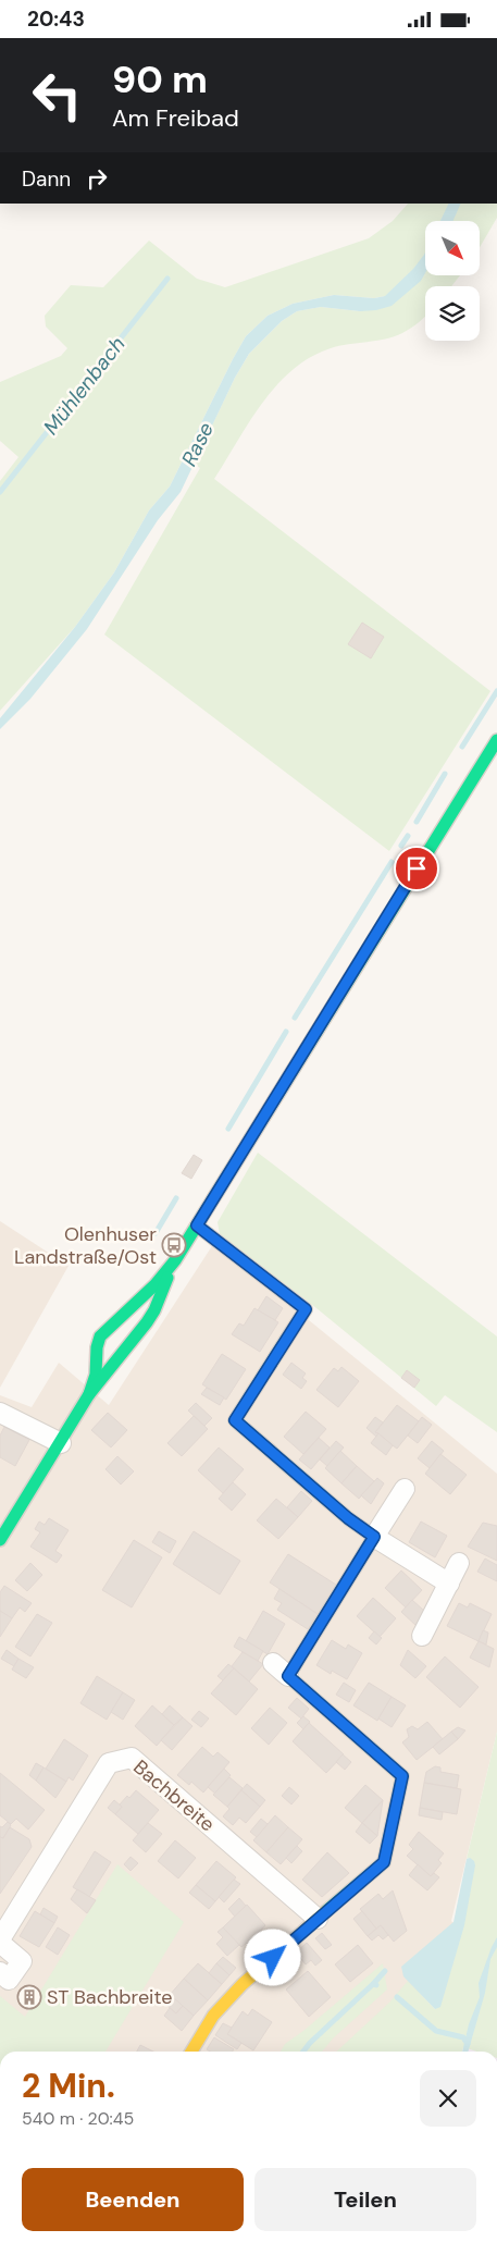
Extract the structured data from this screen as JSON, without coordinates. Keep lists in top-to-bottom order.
{
  "streets": {
    "street": ["Bachbreite"]
  },
  "water": ["Mühlenbach", "Rase"],
  "places": {
    "bus stop": ["Olenhuser Landstraße/Ost"],
    "building": ["ST Bachbreite"]
  },
  "north": "bottom right",
  "page": {
    "status": "20:43",
    "turn": ["90 m", "Am Freibad"],
    "then": "Dann",
    "heading": ["2 Min.", "540 m · 20:45"],
    "buttons": ["Beenden", "Teilen"]
  }
}
